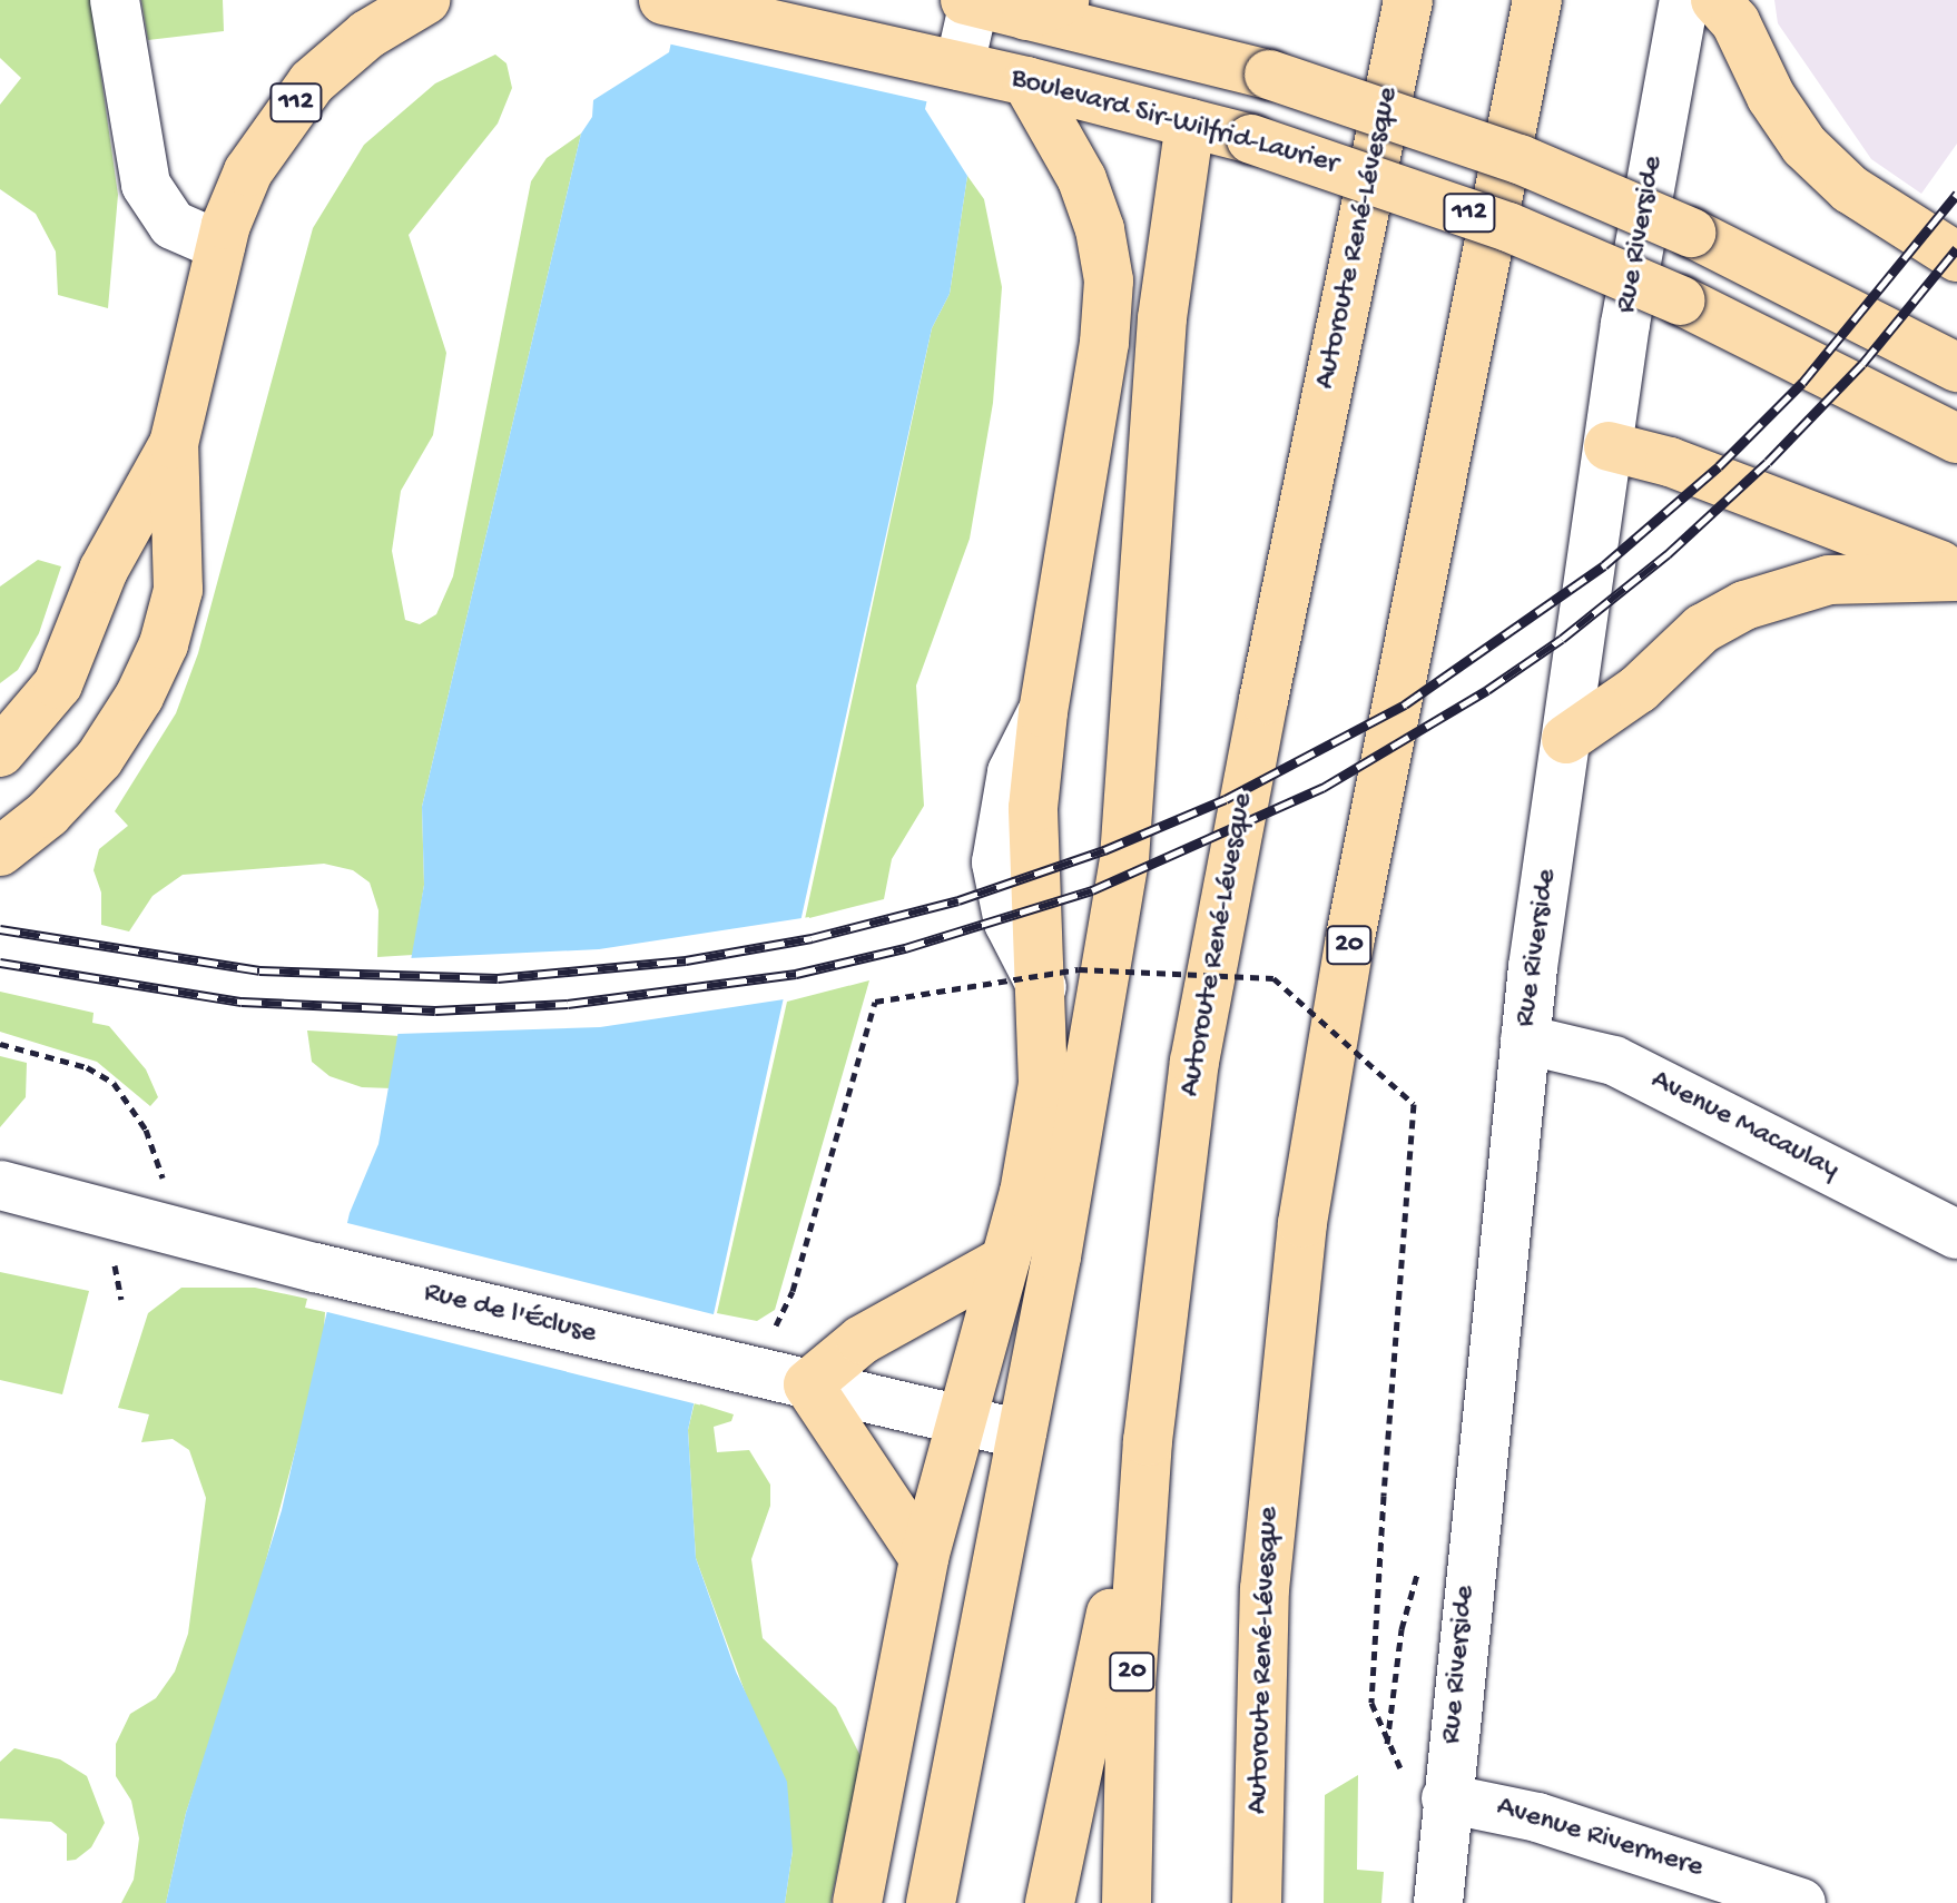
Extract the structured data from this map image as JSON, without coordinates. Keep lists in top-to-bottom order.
{
  "streets": {
    "main road": [
      "112",
      "Boulevard Sir-Wilfrid-Laurier",
      "Autoroute René-Lévesque",
      "20"
    ],
    "street": [
      "Rue Riverside",
      "Avenue Macaulay",
      "Rue de l'Écluse",
      "Avenue Rivermere"
    ]
  },
  "crossings": [
    ["Rue Riverside", "Avenue Macaulay"],
    ["Rue Riverside", "Avenue Rivermere"]
  ]
}
